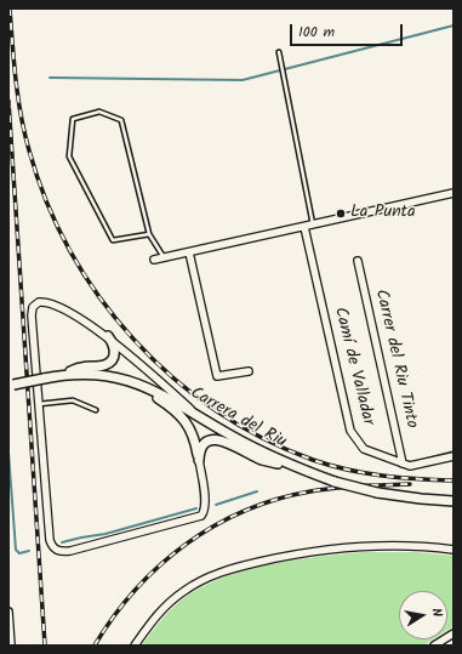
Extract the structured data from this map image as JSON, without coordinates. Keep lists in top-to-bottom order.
{
  "streets": {
    "street": ["Carrer del Riu Tinto", "Camí de Valladar", "Carrera del Riu"]
  },
  "crossings": [
    ["Carrer del Riu Tinto", "Camí de Valladar"]
  ],
  "places": ["La Punta"],
  "scale_bar": "100 m",
  "north": "right"
}
